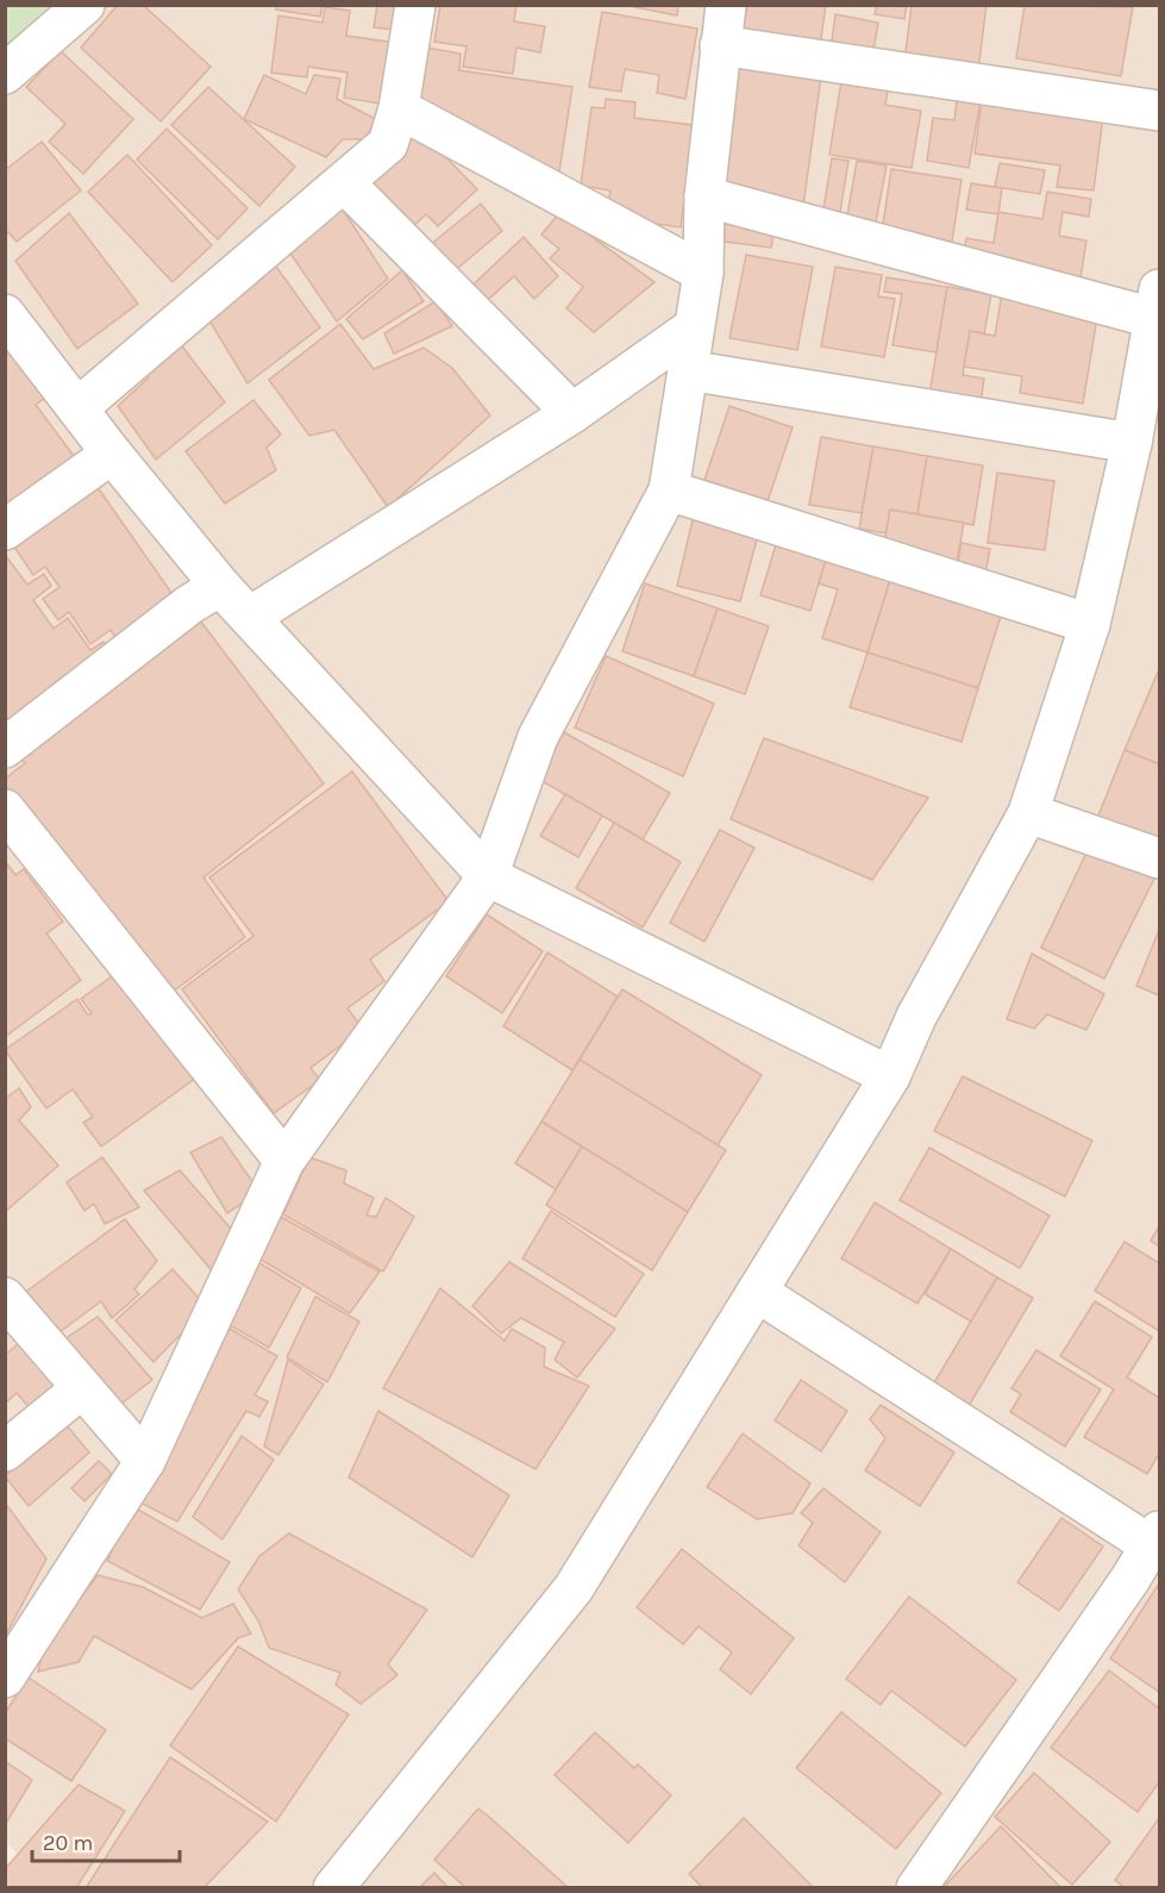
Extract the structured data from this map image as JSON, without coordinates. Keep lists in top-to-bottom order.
{
  "scale_bar": "20 m"
}
